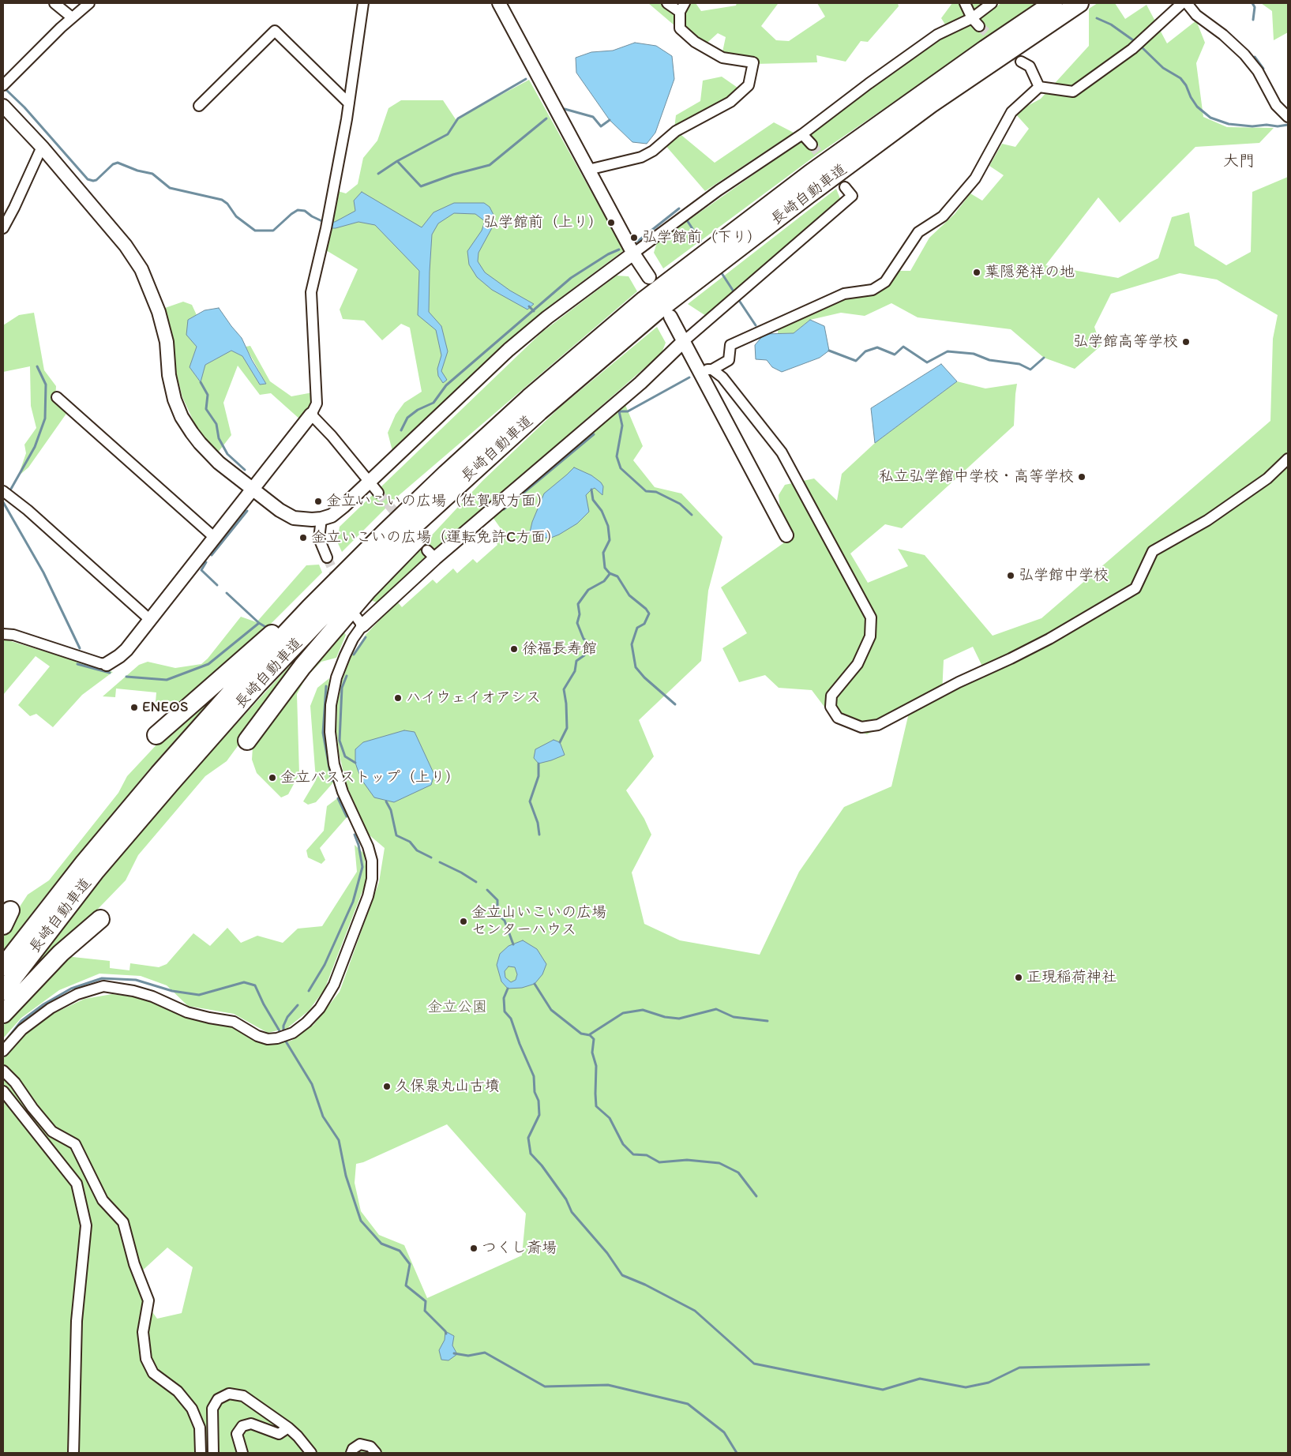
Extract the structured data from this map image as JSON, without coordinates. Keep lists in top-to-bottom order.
{
  "streets": {
    "highway": ["長崎自動車道"]
  },
  "districts": ["大門"],
  "parks": ["金立公園"],
  "places": [
    "弘学館前（上り）",
    "弘学館前（下り）",
    "葉隠発祥の地",
    "弘学館高等学校",
    "私立弘学館中学校・高等学校",
    "金立いこいの広場（佐賀駅方面）",
    "金立いこいの広場（運転免許C方面）",
    "弘学館中学校",
    "徐福長寿館",
    "ハイウェイオアシス",
    "ENEOS",
    "金立バスストップ（上り）",
    "金立山いこいの広場 センターハウス",
    "正現稲荷神社",
    "久保泉丸山古墳",
    "つくし斎場"
  ]
}
